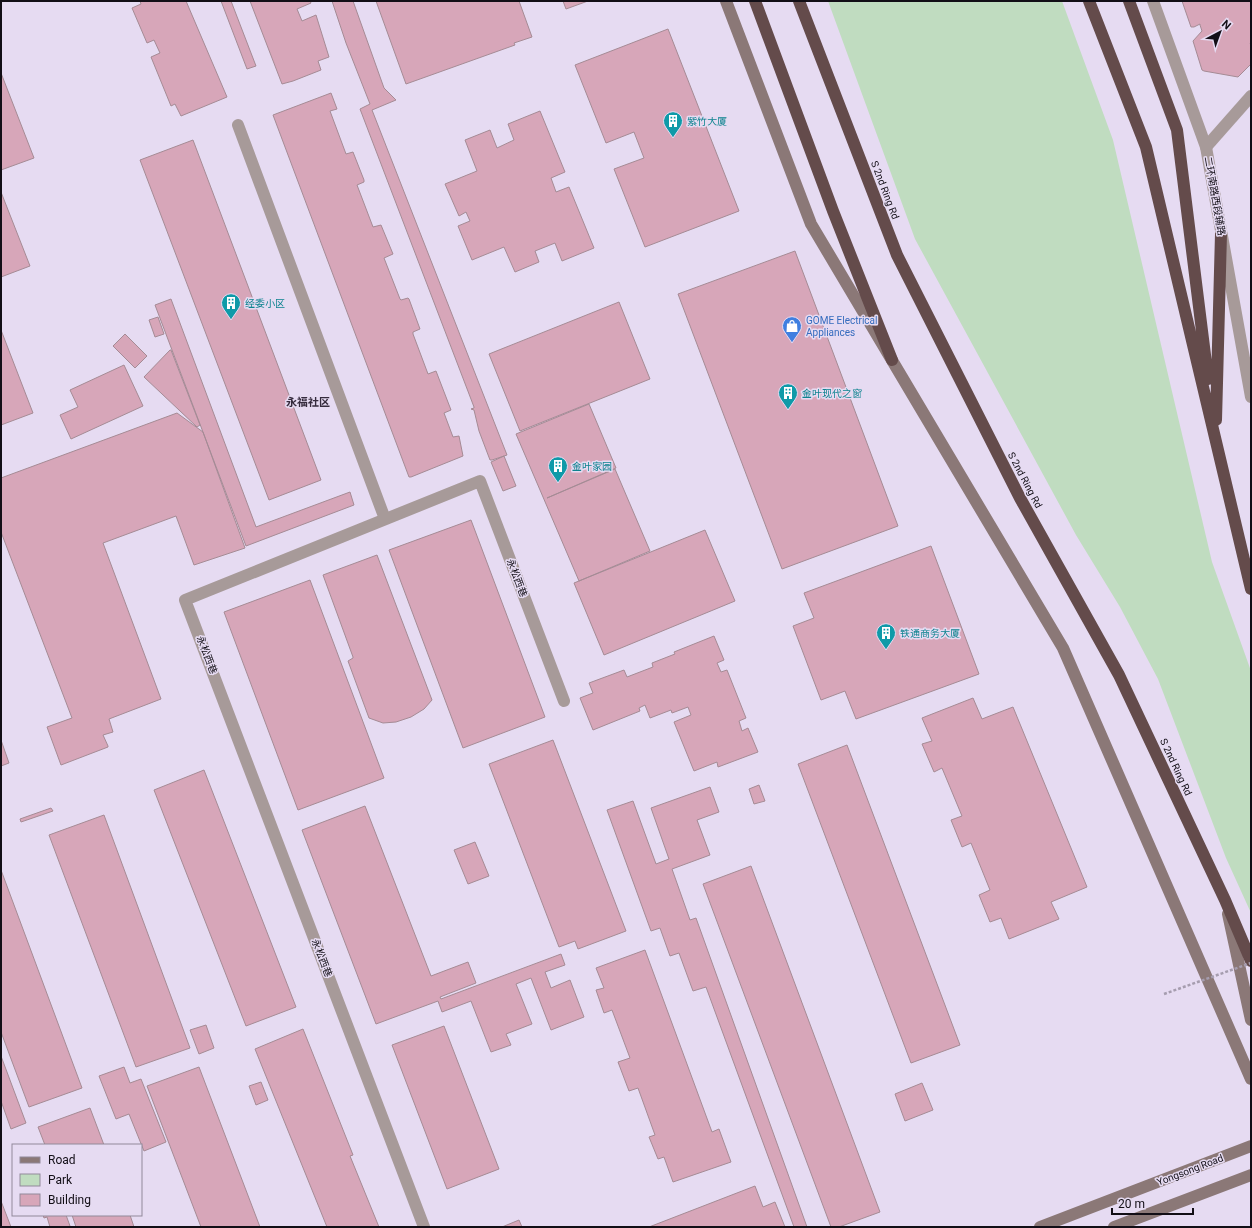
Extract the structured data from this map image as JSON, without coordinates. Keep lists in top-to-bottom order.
{
  "streets": {
    "highway": ["S 2nd Ring Rd"],
    "street": ["二环南路西段辅路", "永松西巷", "Yongsong Road"]
  },
  "districts": ["永福社区"],
  "places": {
    "building": [
      "紫竹大厦",
      "经委小区",
      "金叶现代之窗",
      "金叶家园",
      "铁通商务大厦"
    ],
    "shop": ["GOME Electrical Appliances"]
  },
  "legend": ["Road", "Park", "Building"],
  "scale_bar": "20 m",
  "north": "top right"
}
